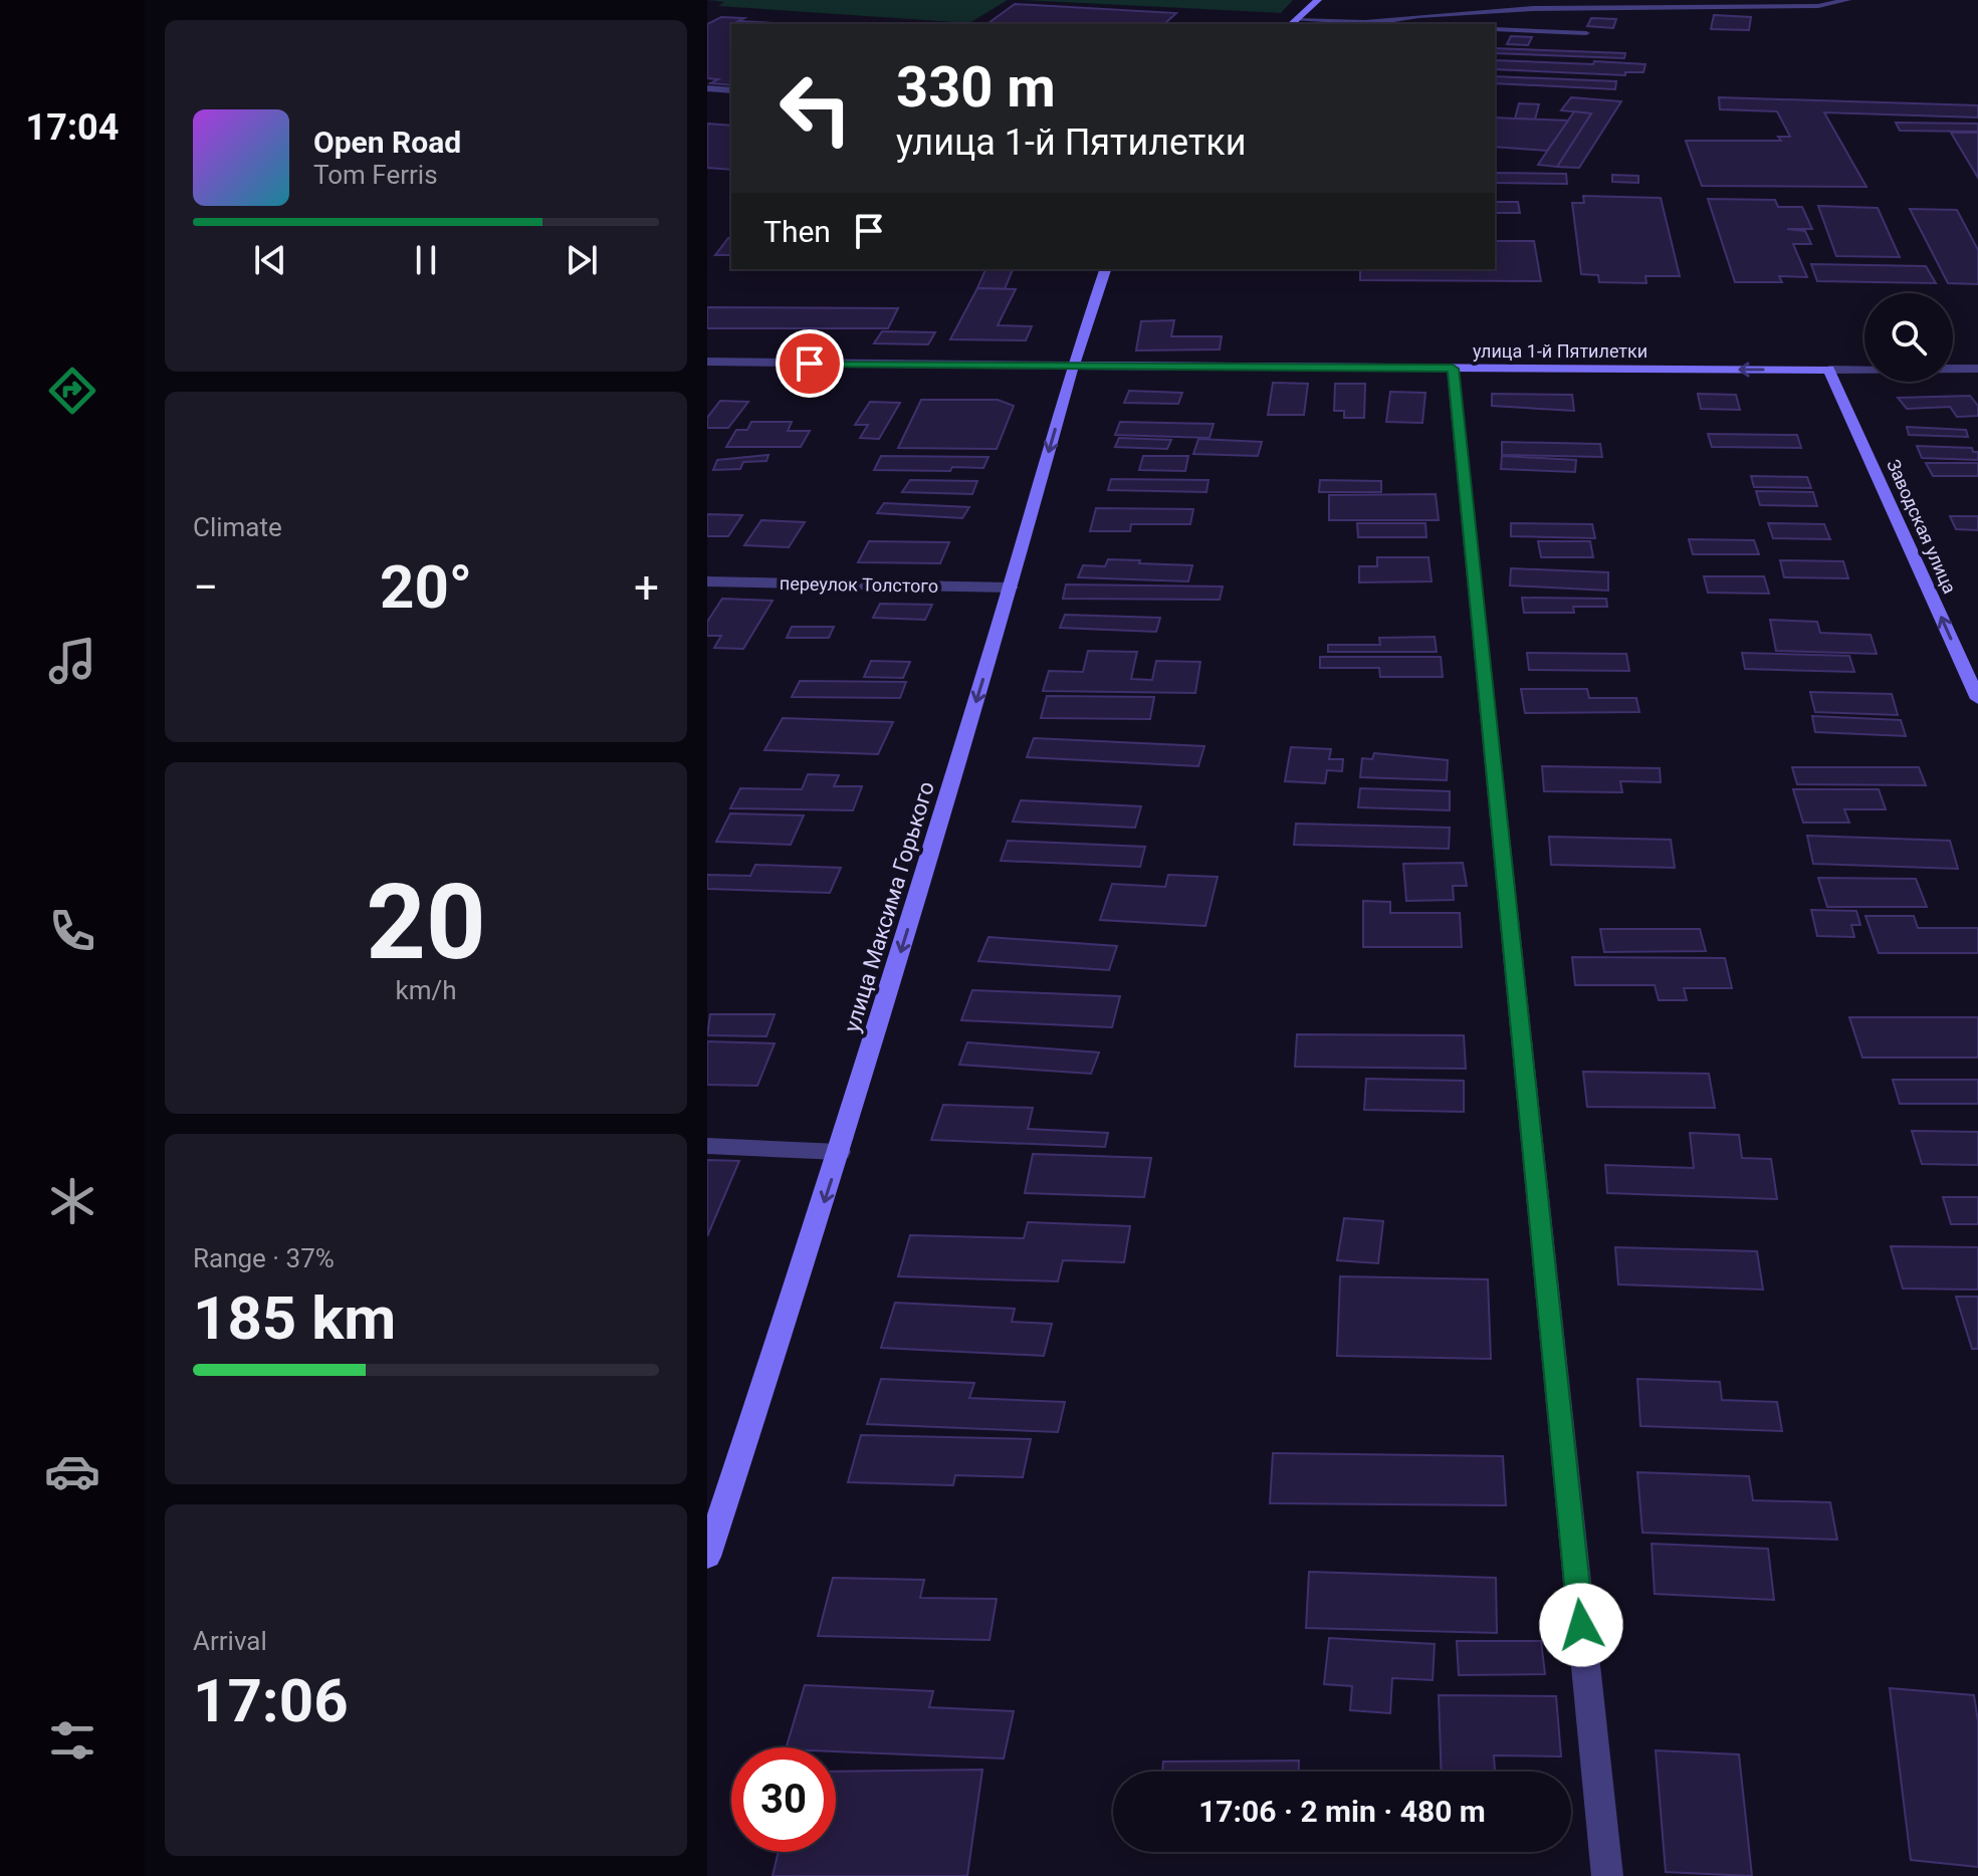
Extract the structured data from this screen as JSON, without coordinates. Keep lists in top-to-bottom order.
{
  "streets": {
    "main road": ["улица 1-й Пятилетки", "Заводская улица", "улица Максима Горького"],
    "street": ["переулок Толстого"]
  },
  "crossings": [
    ["улица 1-й Пятилетки", "Заводская улица"],
    ["улица 1-й Пятилетки", "улица Максима Горького"],
    ["переулок Толстого", "улица Максима Горького"]
  ],
  "one_way": ["Заводская улица", "улица Максима Горького"],
  "page": {
    "tabs": "17:04",
    "turn": ["330 m", "улица 1-й Пятилетки"],
    "song": ["Open Road", "Tom Ferris"],
    "then": "Then",
    "tile": [
      "Climate",
      ["20", "km/h"],
      ["Range · 37%", "185 km"],
      ["Arrival", "17:06"]
    ],
    "heat": ["−", "20°", "+"],
    "limit": "30",
    "trip": "17:06 · 2 min · 480 m"
  }
}
